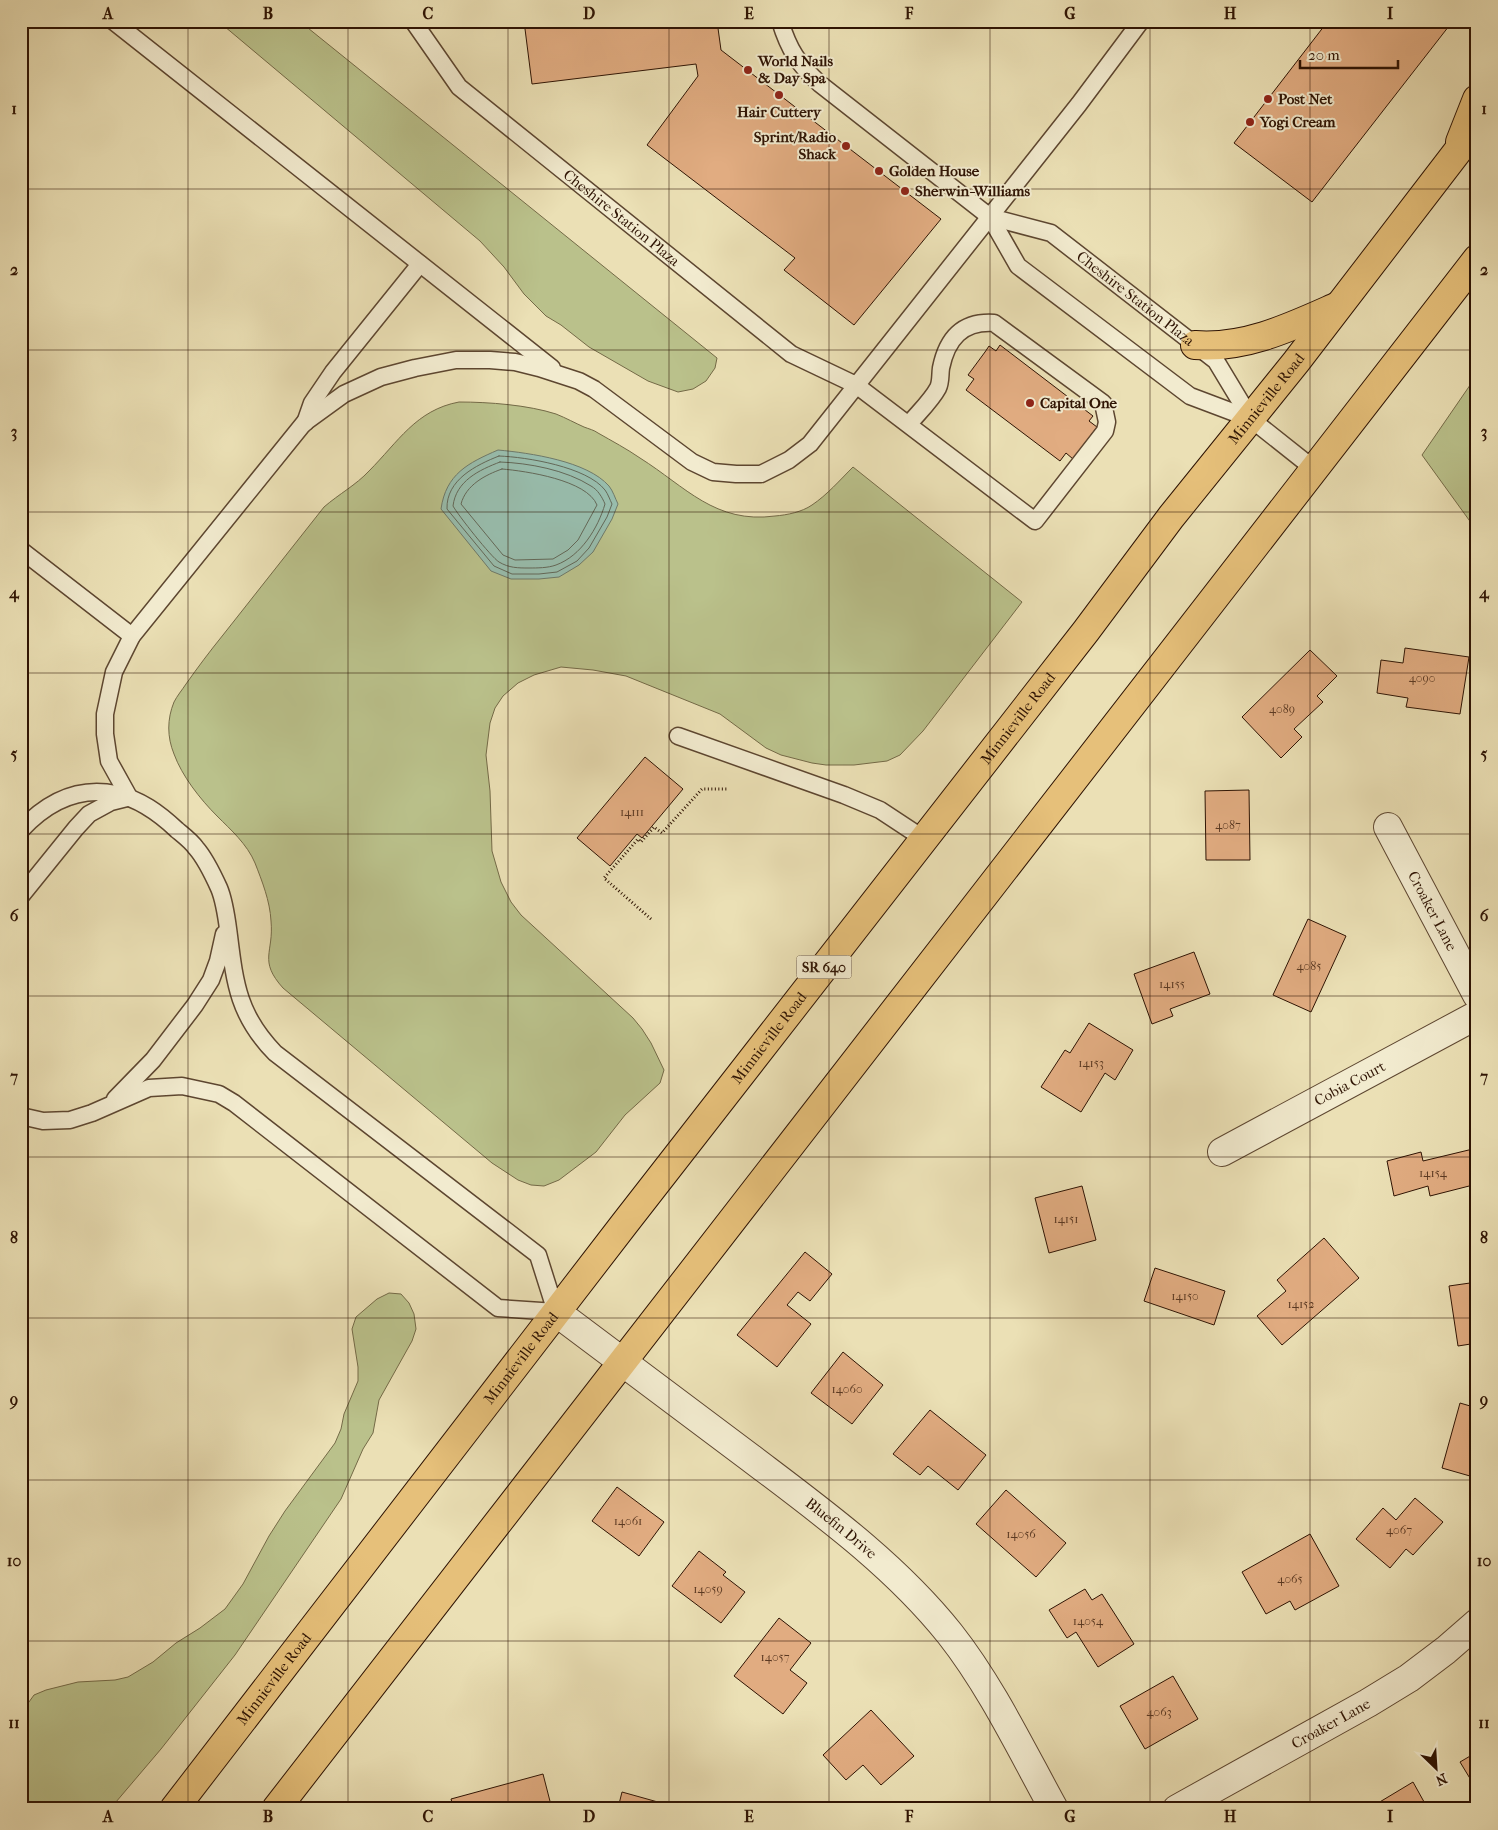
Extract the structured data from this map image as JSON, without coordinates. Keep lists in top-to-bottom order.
{
  "streets": {
    "main road": ["Minnieville Road", "SR 640"],
    "street": ["Croaker Lane", "Cobia Court", "Bluefin Drive"],
    "lane": ["Cheshire Station Plaza"]
  },
  "crossings": [
    ["Cheshire Station Plaza", "Minnieville Road"],
    ["Minnieville Road", "Bluefin Drive"]
  ],
  "places": [
    "World Nails & Day Spa",
    "Hair Cuttery",
    "Post Net",
    "Yogi Cream",
    "Sprint/Radio Shack",
    "Golden House",
    "Sherwin-Williams",
    "Capital One"
  ],
  "house_numbers": [
    "4090",
    "4089",
    "14111",
    "4087",
    "4085",
    "14155",
    "14153",
    "14154",
    "14151",
    "14150",
    "14152",
    "14060",
    "14061",
    "4067",
    "14056",
    "4065",
    "14059",
    "14054",
    "14057",
    "4063"
  ],
  "scale_bar": "20 m",
  "north": "bottom right",
  "grid": {
    "columns": [
      "A",
      "B",
      "C",
      "D",
      "E",
      "F",
      "G",
      "H",
      "I"
    ],
    "rows": [
      "1",
      "2",
      "3",
      "4",
      "5",
      "6",
      "7",
      "8",
      "9",
      "10",
      "11"
    ]
  }
}
